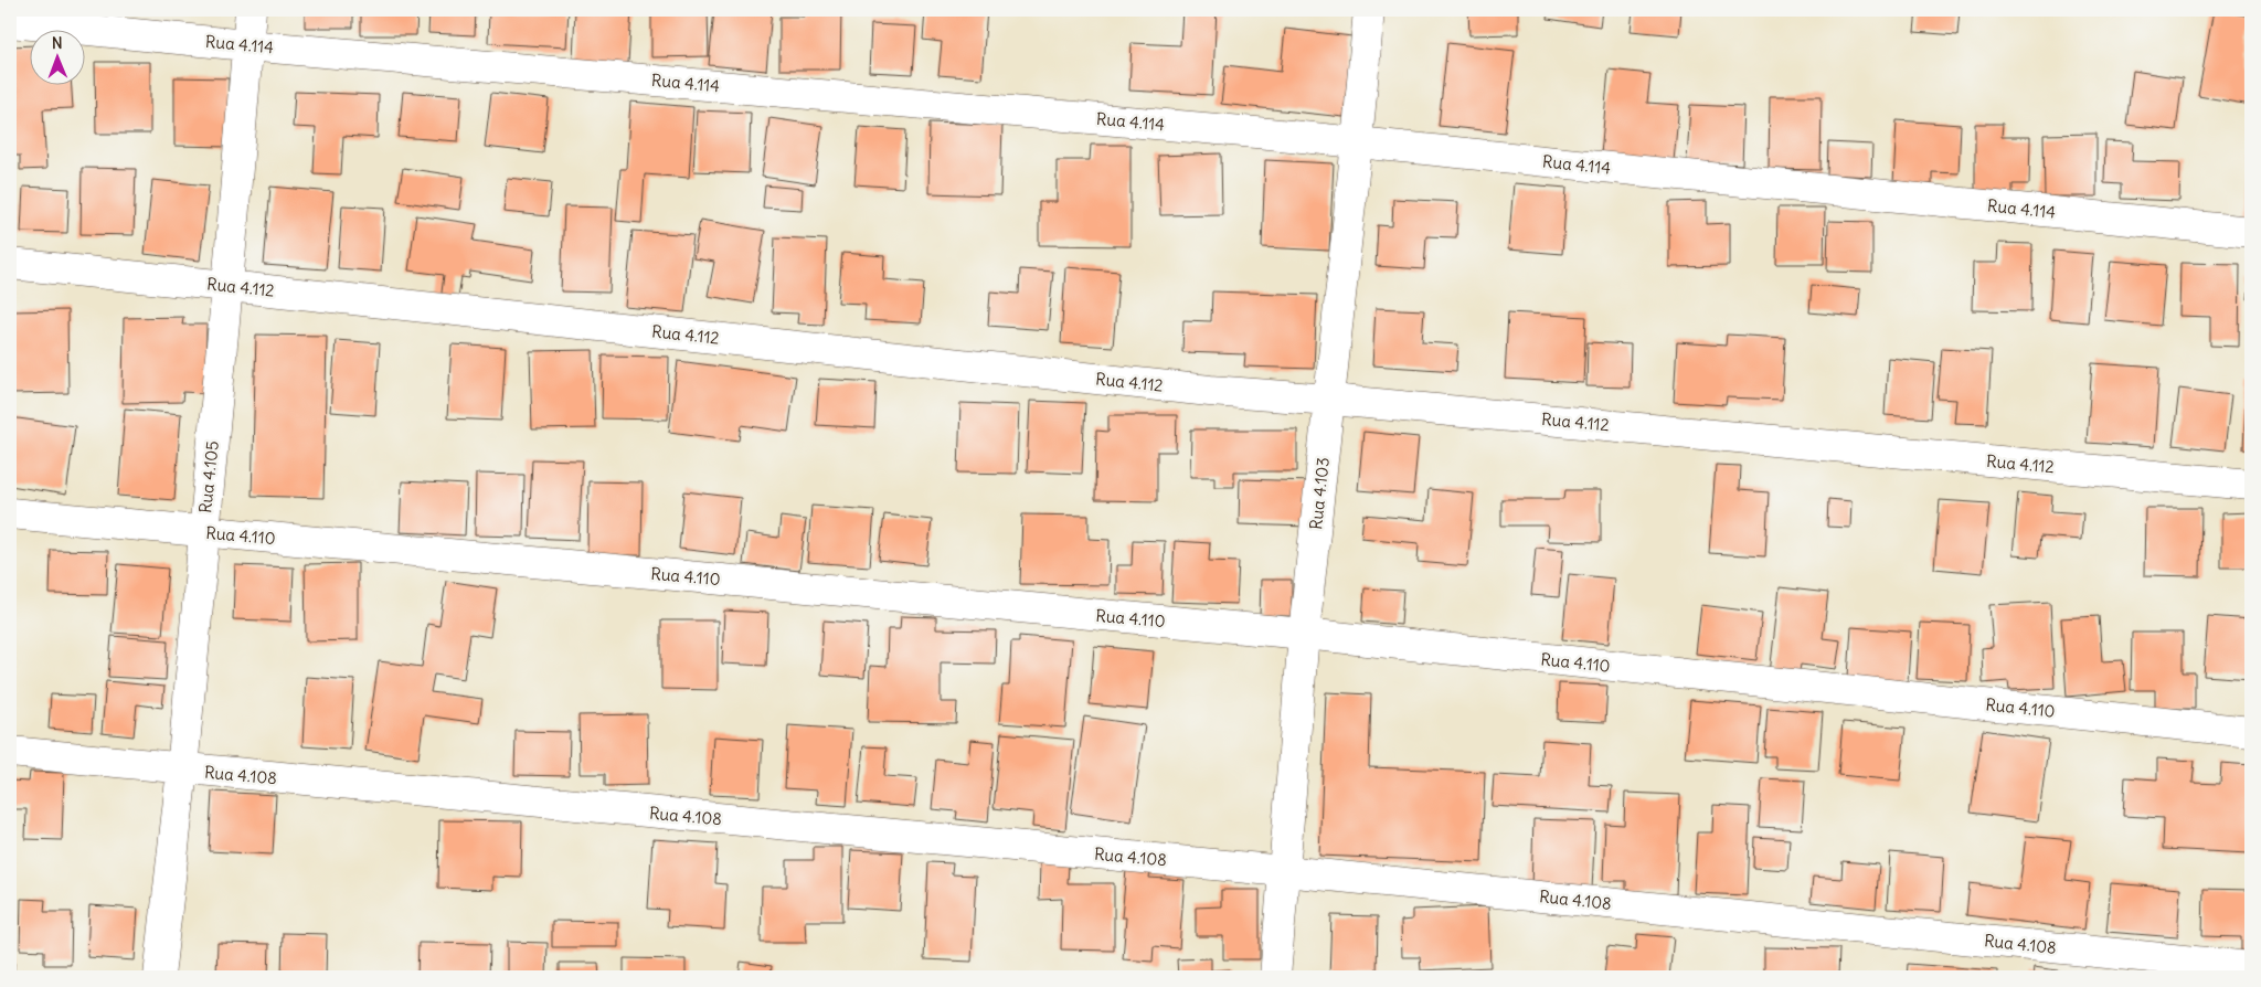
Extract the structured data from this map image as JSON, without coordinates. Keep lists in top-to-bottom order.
{
  "streets": {
    "street": [
      "Rua 4.114",
      "Rua 4.112",
      "Rua 4.105",
      "Rua 4.103",
      "Rua 4.110",
      "Rua 4.108"
    ]
  },
  "crossings": [
    ["Rua 4.114", "Rua 4.105"],
    ["Rua 4.114", "Rua 4.103"],
    ["Rua 4.112", "Rua 4.105"],
    ["Rua 4.112", "Rua 4.103"],
    ["Rua 4.105", "Rua 4.110"],
    ["Rua 4.105", "Rua 4.108"],
    ["Rua 4.103", "Rua 4.110"],
    ["Rua 4.103", "Rua 4.108"]
  ],
  "north": "top"
}
